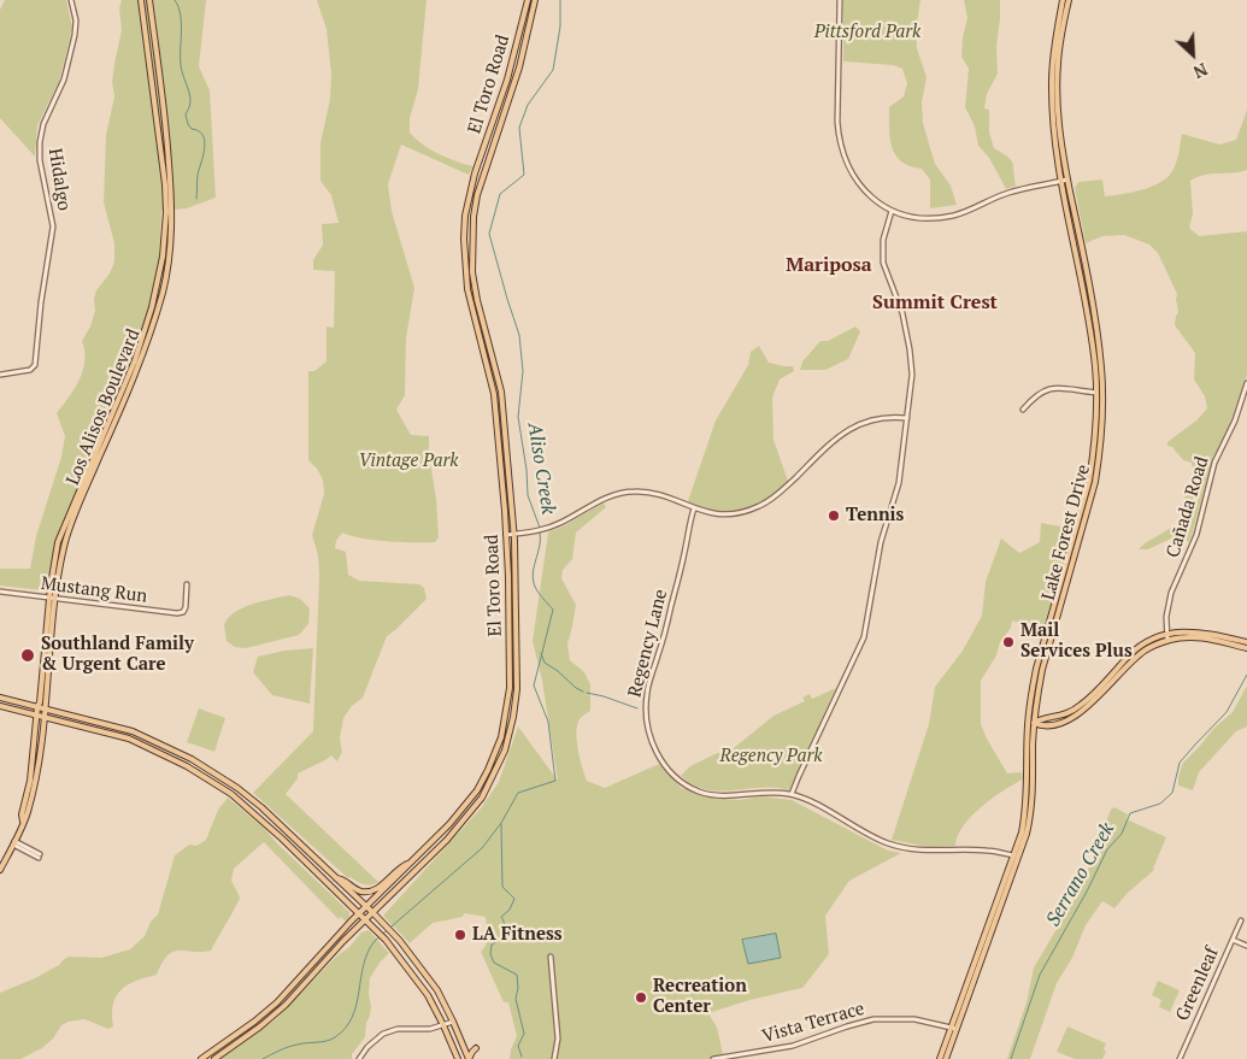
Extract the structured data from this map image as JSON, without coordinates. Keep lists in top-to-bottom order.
{
  "streets": {
    "main road": ["El Toro Road", "Los Alisos Boulevard", "Lake Forest Drive"],
    "street": [
      "Hidalgo",
      "Cañada Road",
      "Mustang Run",
      "Regency Lane",
      "Greenleaf",
      "Vista Terrace"
    ]
  },
  "crossings": [
    ["Los Alisos Boulevard", "Mustang Run"],
    ["Lake Forest Drive", "Regency Lane"],
    ["Lake Forest Drive", "Vista Terrace"]
  ],
  "districts": ["Mariposa", "Summit Crest"],
  "water": ["Aliso Creek", "Serrano Creek"],
  "parks": ["Pittsford Park", "Vintage Park", "Regency Park"],
  "places": [
    "Tennis",
    "Mail Services Plus",
    "Southland Family & Urgent Care",
    "LA Fitness",
    "Recreation Center"
  ],
  "north": "bottom right"
}
